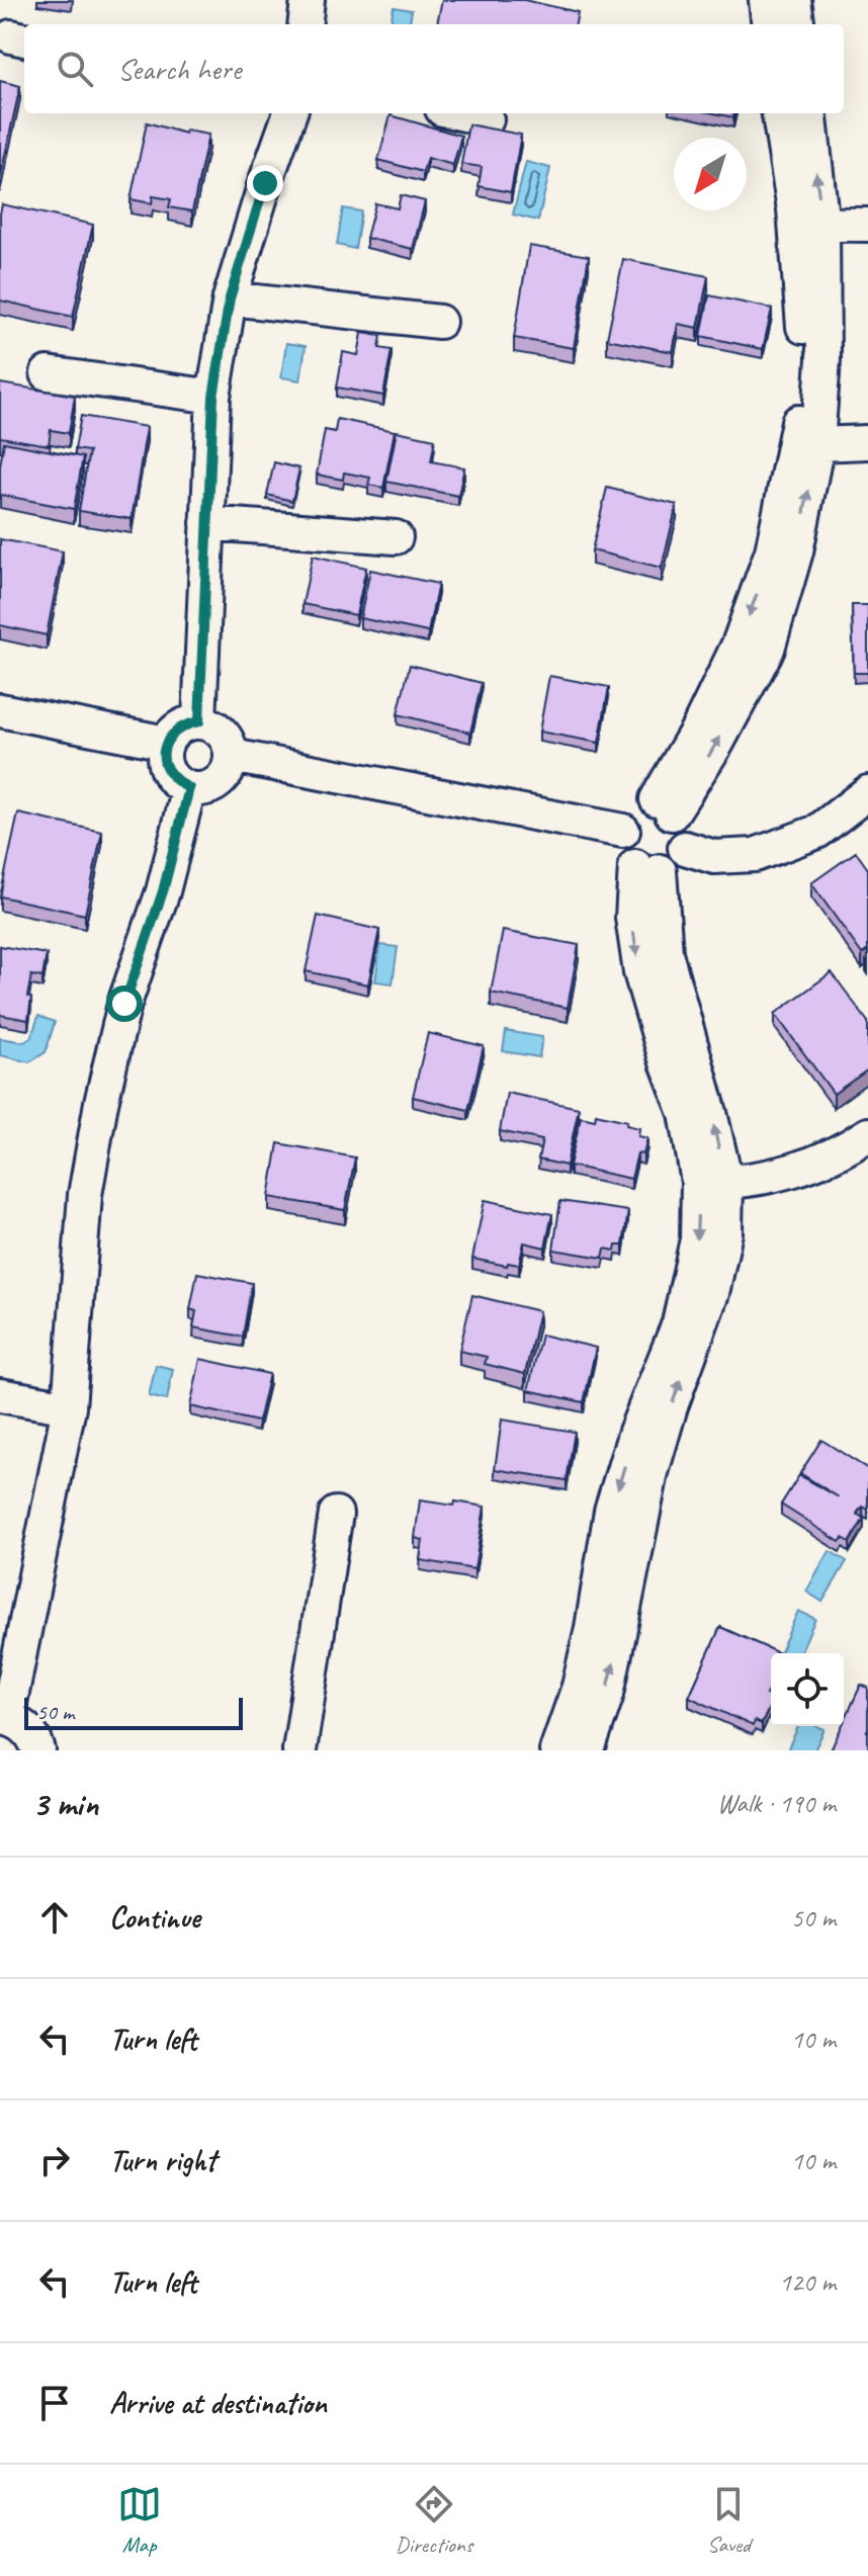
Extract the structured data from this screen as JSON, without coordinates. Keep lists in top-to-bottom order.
{
  "scale_bar": "50 m",
  "north": "bottom left",
  "page": {
    "search": "Search here",
    "scale": "50 m",
    "heading": ["3 min", "Walk · 190 m"],
    "list": [
      ["Continue", "50 m"],
      ["Turn left", "10 m"],
      ["Turn right", "10 m"],
      ["Turn left", "120 m"],
      "Arrive at destination"
    ],
    "nav": ["Map", "Directions", "Saved"]
  }
}
